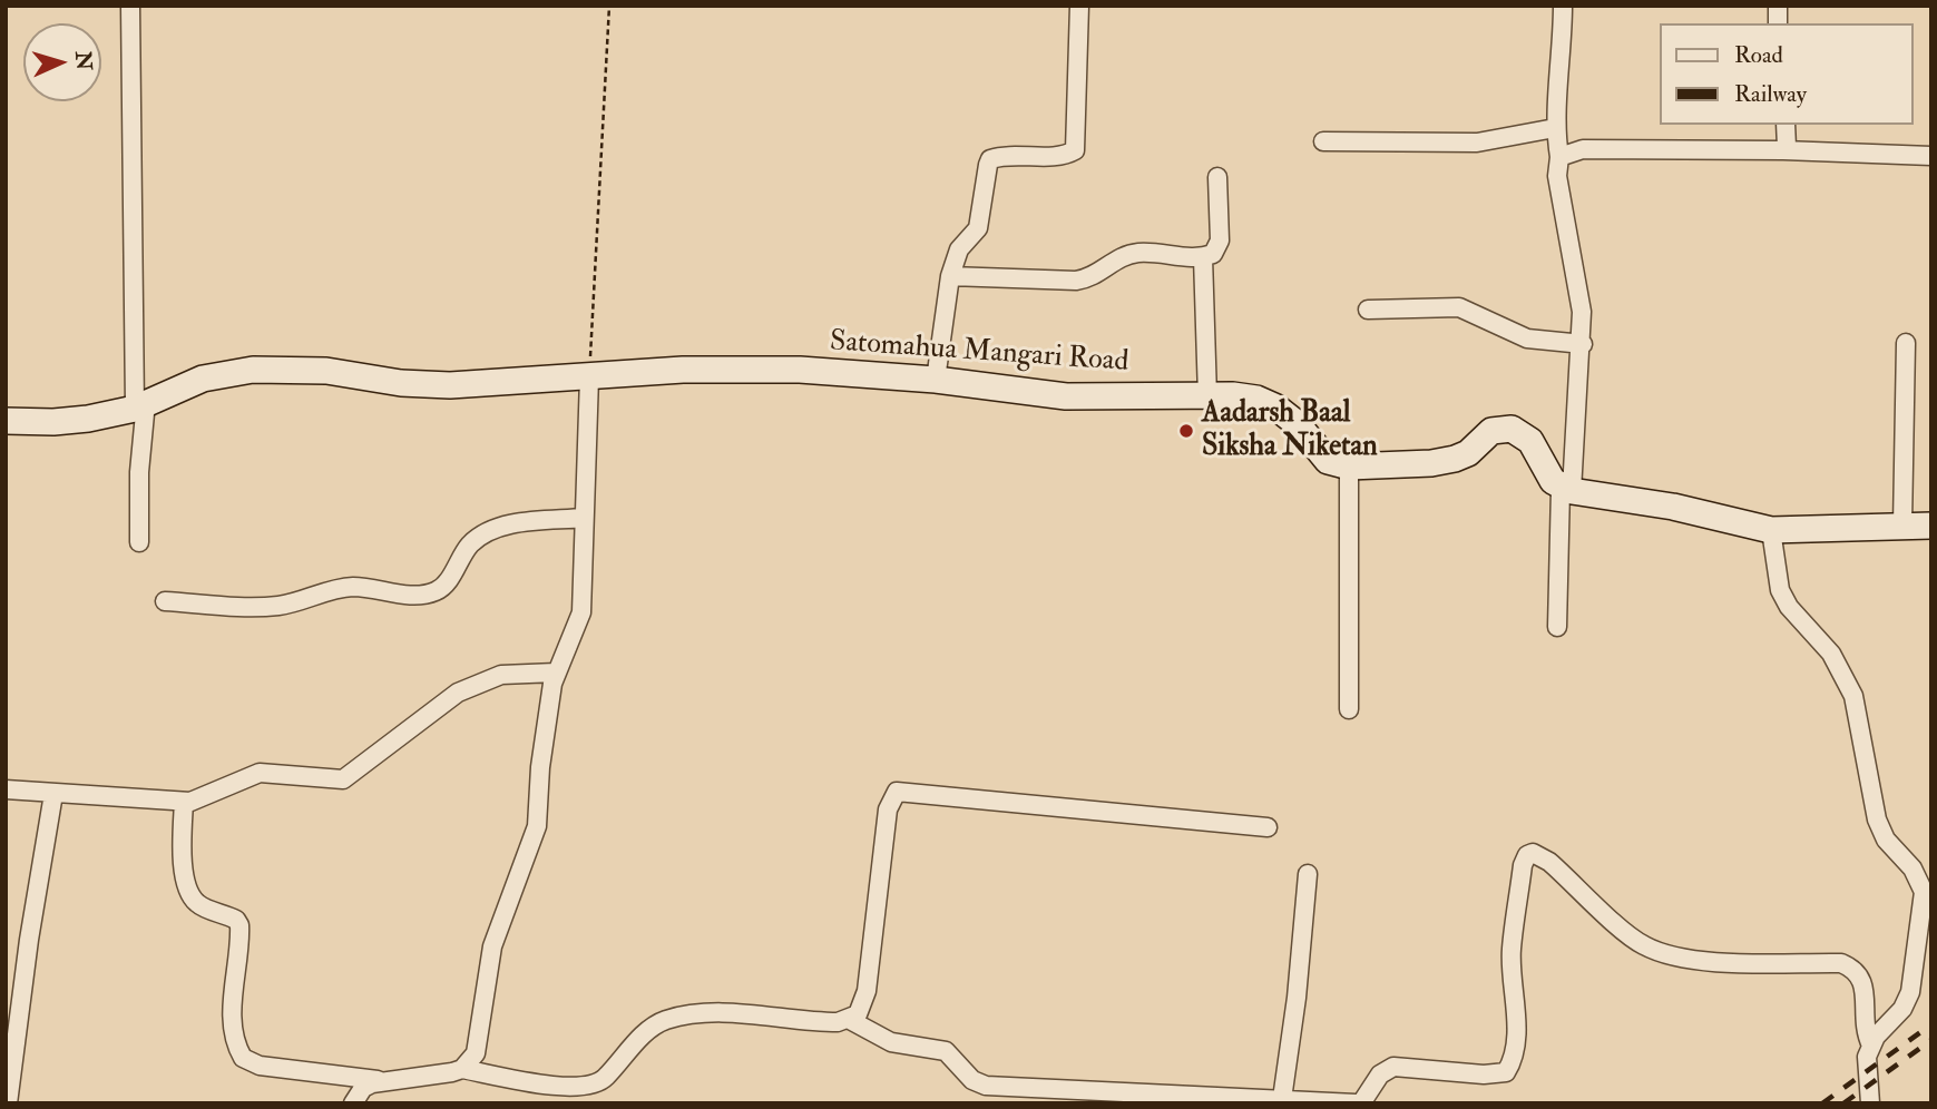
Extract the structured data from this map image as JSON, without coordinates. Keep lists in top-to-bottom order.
{
  "streets": {
    "street": ["Satomahua Mangari Road"]
  },
  "places": ["Aadarsh Baal Siksha Niketan"],
  "legend": ["Road", "Railway"],
  "north": "right"
}
